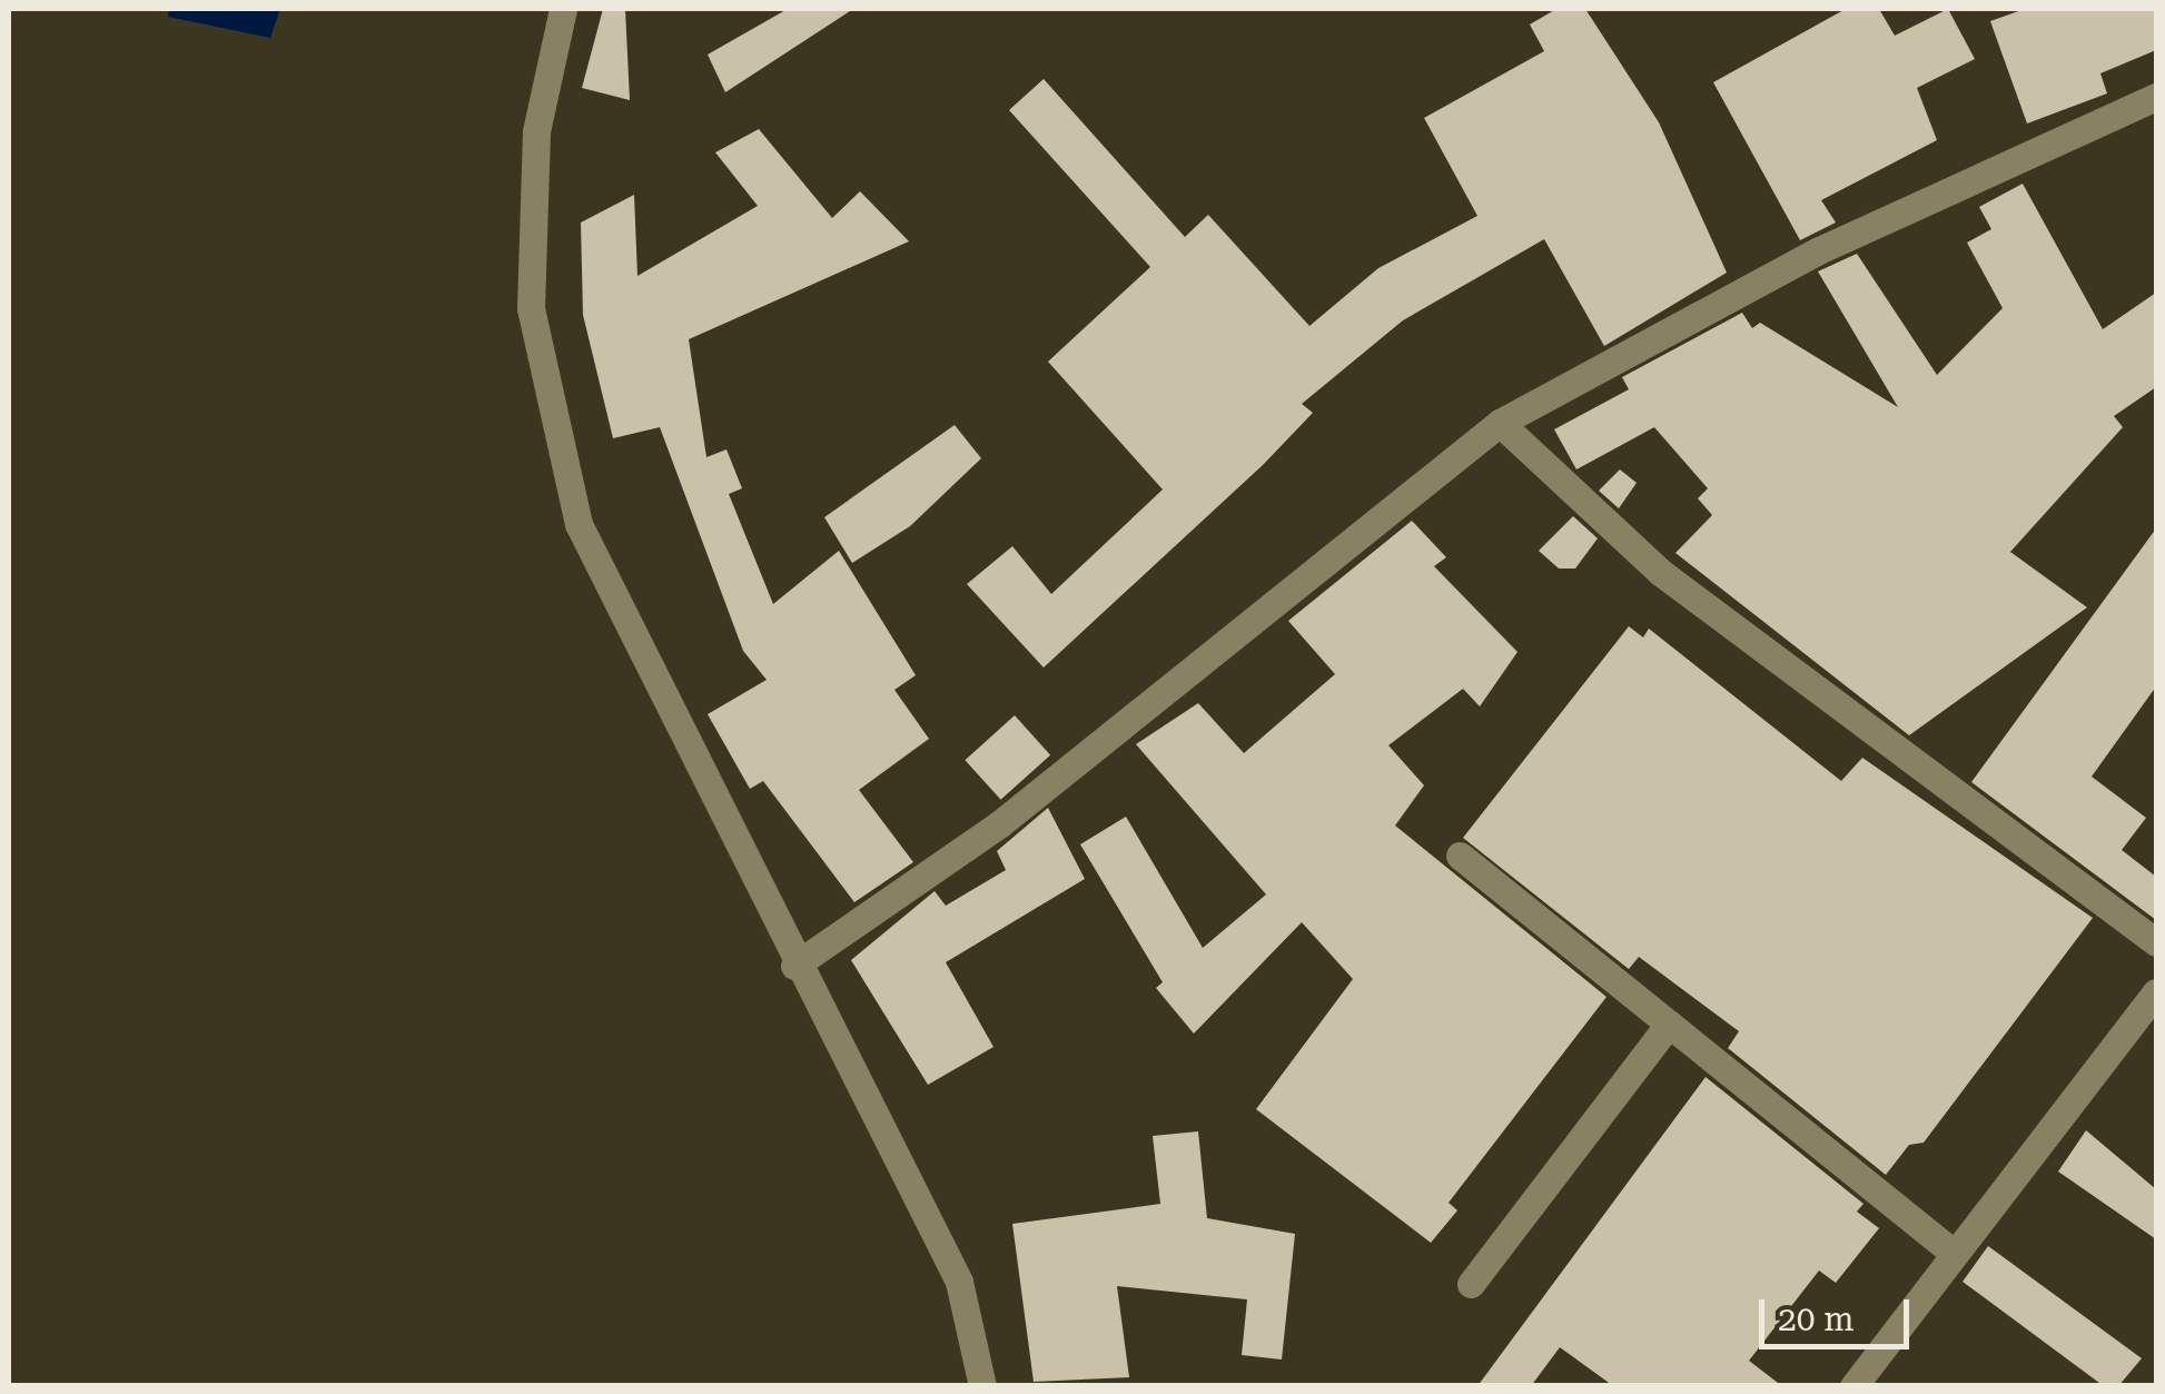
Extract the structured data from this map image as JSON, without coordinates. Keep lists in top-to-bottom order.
{
  "scale_bar": "20 m"
}
